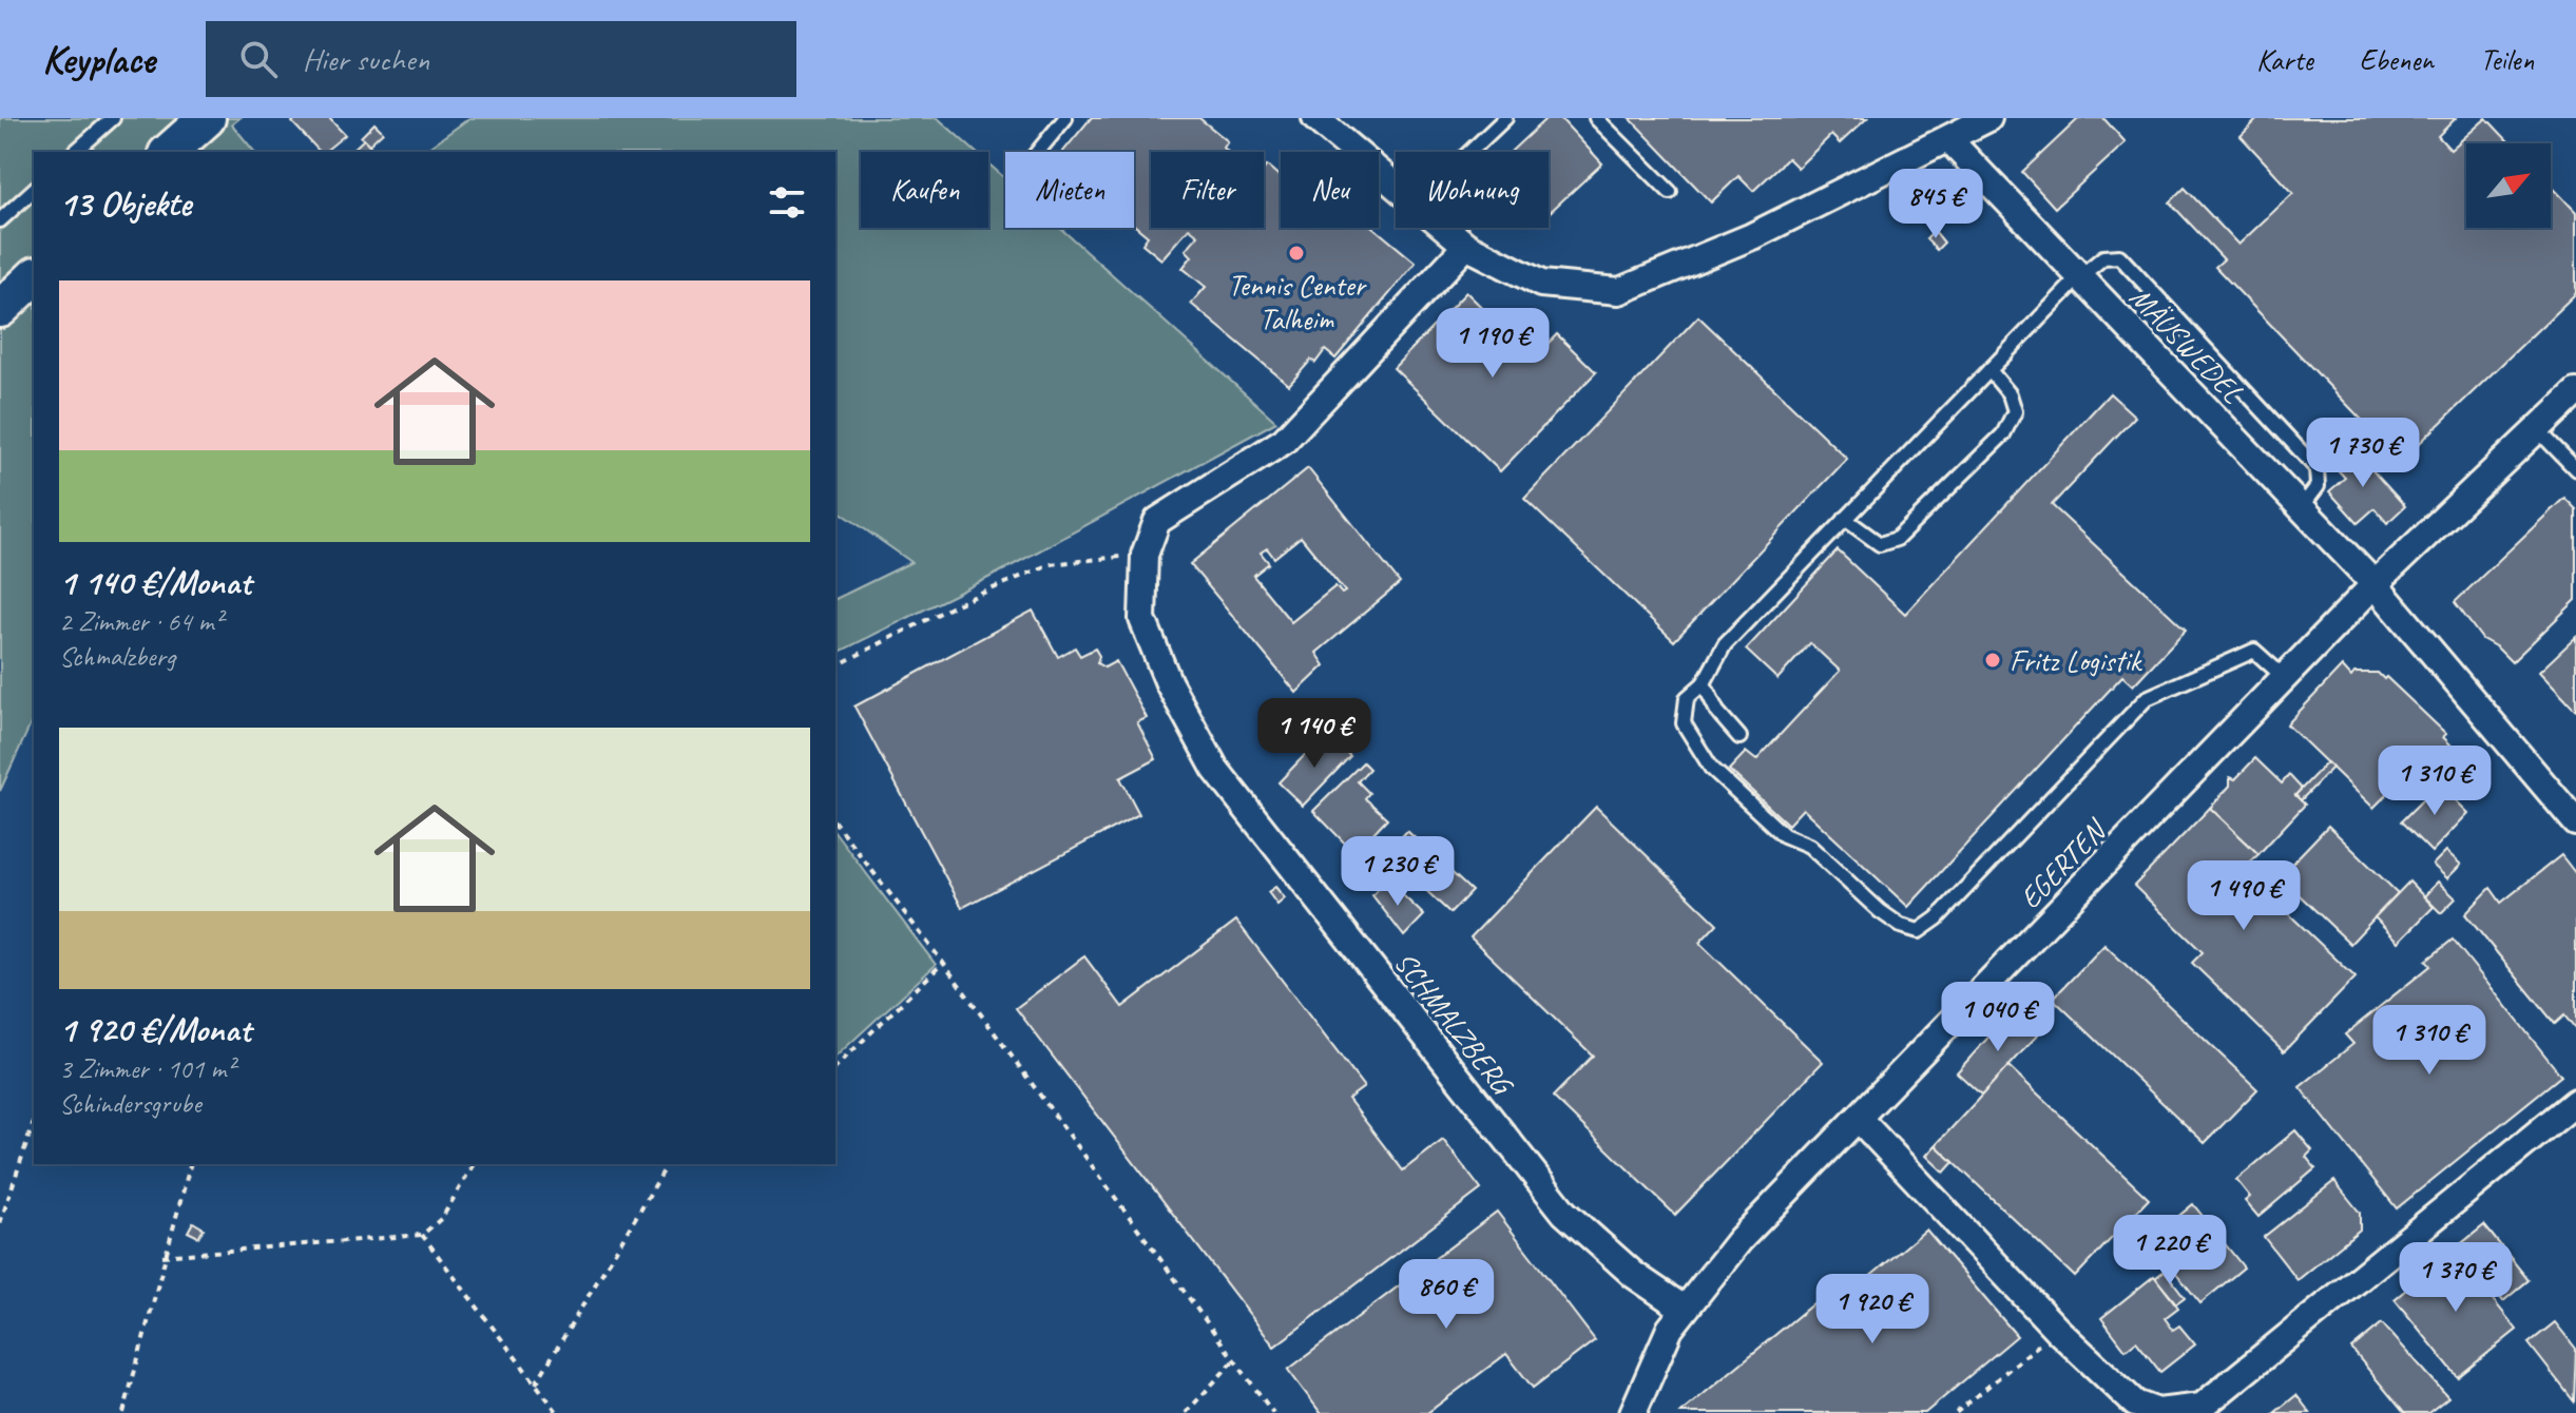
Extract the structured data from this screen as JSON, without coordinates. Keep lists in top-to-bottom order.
{
  "streets": {
    "street": ["MÄUSWEDEL", "EGERTEN", "SCHMALZBERG"]
  },
  "crossings": [
    ["MÄUSWEDEL", "EGERTEN"],
    ["EGERTEN", "SCHMALZBERG"]
  ],
  "places": ["Tennis Center Talheim", "Fritz Logistik"],
  "north": "top right",
  "page": {
    "header": "Keyplace",
    "search": "Hier suchen",
    "nav": ["Karte", "Ebenen", "Teilen"],
    "chip": [
      "Kaufen",
      "Mieten",
      "Filter",
      "Neu",
      "Wohnung"
    ],
    "heading": "13 Objekte",
    "price": [
      "845 €",
      "1 190 €",
      "1 730 €",
      "1 140 €",
      "1 310 €",
      "1 230 €",
      "1 490 €",
      "1 040 €",
      "1 310 €",
      "1 220 €",
      "1 370 €",
      "860 €",
      "1 920 €"
    ],
    "list": [
      {
        "name": "1 140 €/Monat",
        "note": "2 Zimmer · 64 m² · Schmalzberg"
      },
      {
        "name": "1 920 €/Monat",
        "note": "3 Zimmer · 101 m² · Schindersgrube"
      }
    ]
  }
}
